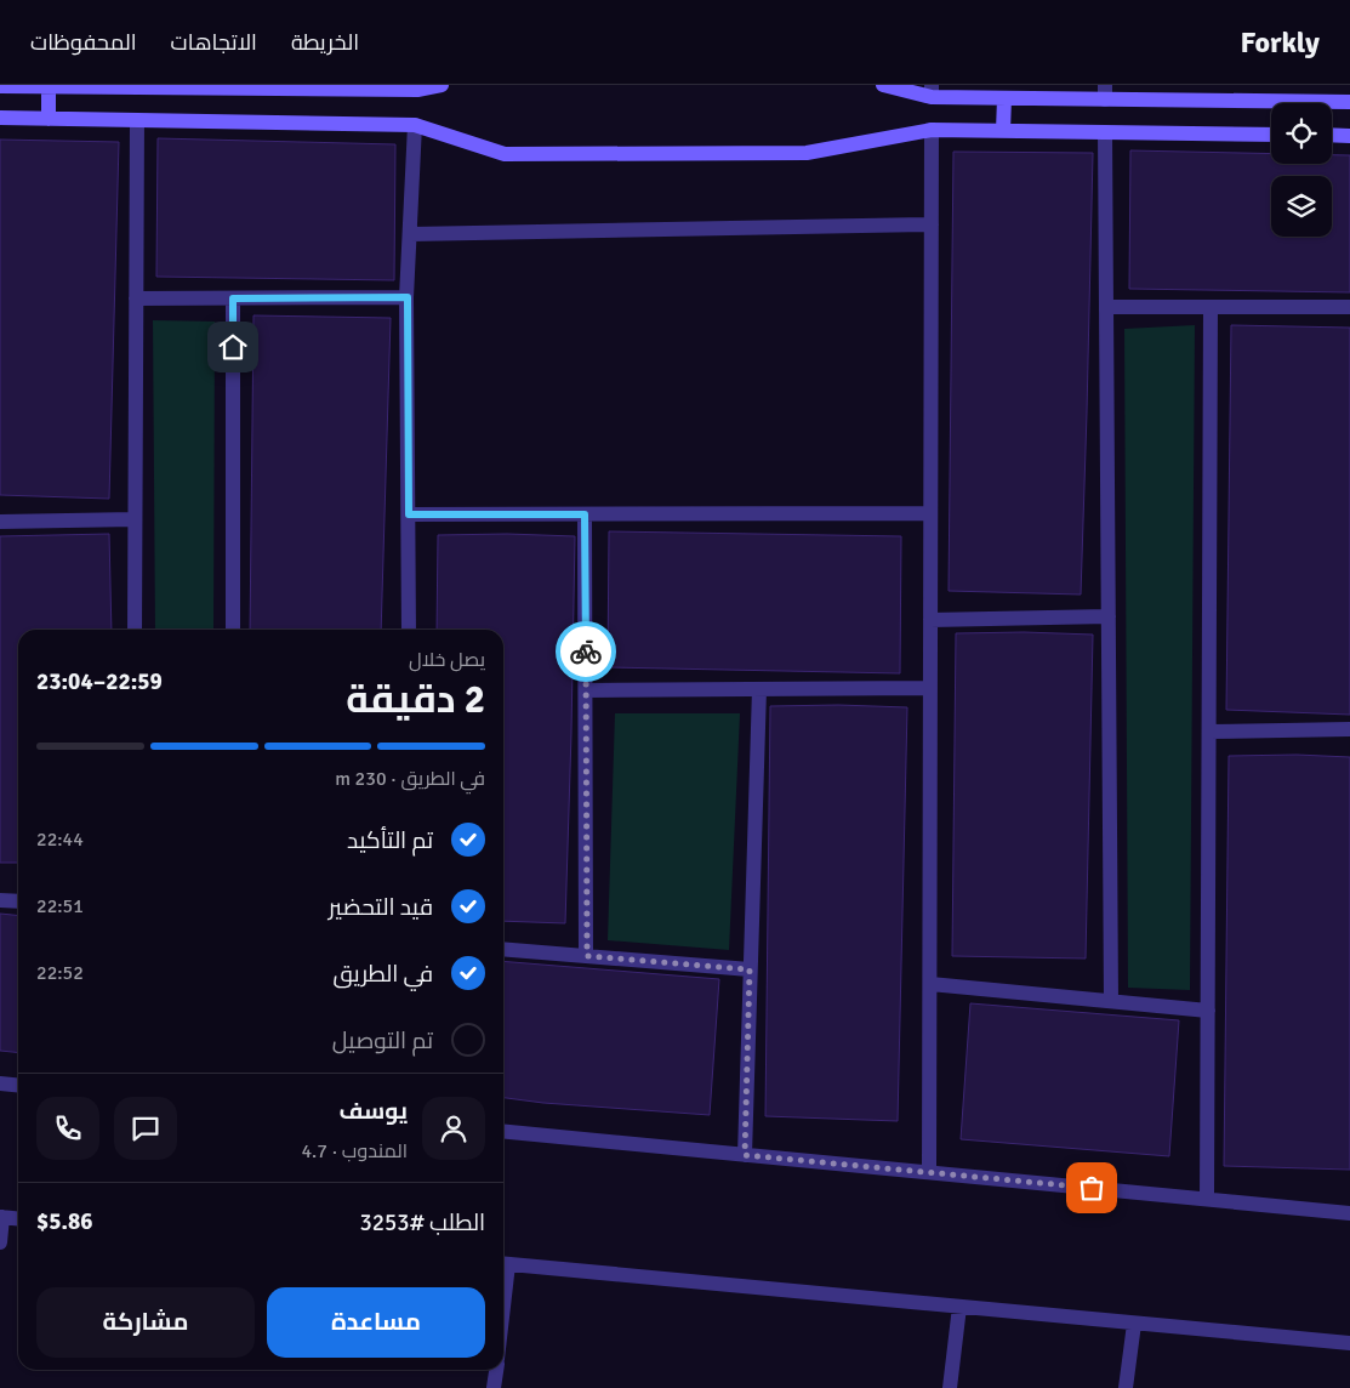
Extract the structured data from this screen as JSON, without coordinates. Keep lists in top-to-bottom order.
{
  "page": {
    "header": "Forkly",
    "nav": ["الخريطة", "الاتجاهات", "المحفوظات"],
    "heading": ["2 دقيقة", "يصل خلال", "22:59–23:04"],
    "panel": [
      "يوسف",
      "المندوب · 4.7",
      "الطلب #3253",
      "$5.86"
    ],
    "bar": "في الطريق · 230 m",
    "list": [
      ["تم التأكيد", "22:44"],
      ["قيد التحضير", "22:51"],
      ["في الطريق", "22:52"],
      "تم التوصيل"
    ],
    "buttons": ["مساعدة", "مشاركة"]
  }
}
